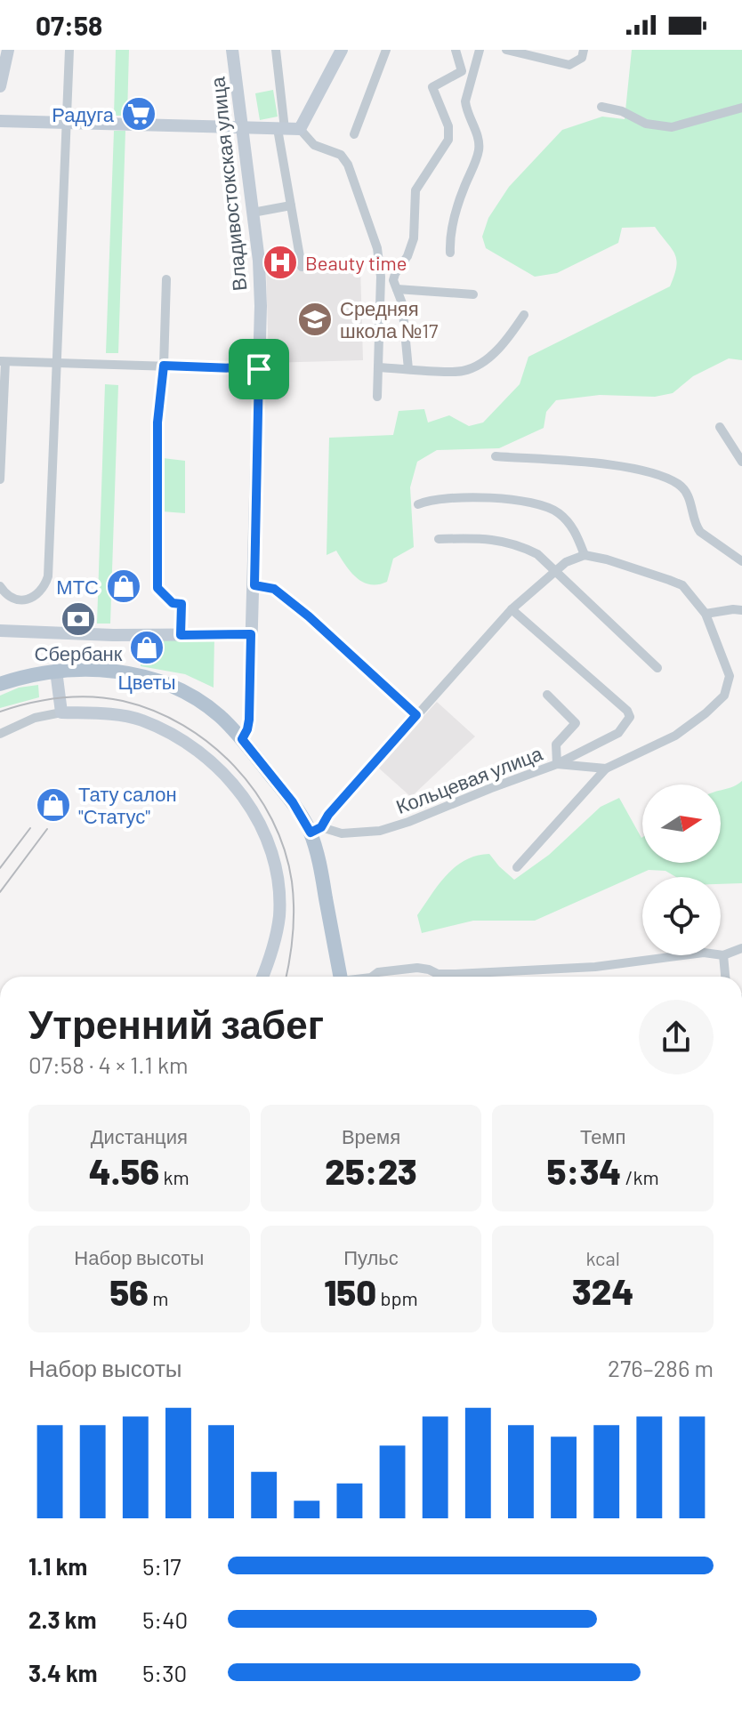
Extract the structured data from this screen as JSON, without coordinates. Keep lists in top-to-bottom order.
{
  "streets": {
    "street": ["Владивостокская улица", "Кольцевая улица"]
  },
  "places": {
    "supermarket": ["Радуга"],
    "hospital": ["Beauty time"],
    "school or university": ["Средняя школа №17"],
    "shop": ["МТС", "Цветы", "Тату салон \"Статус\""],
    "bank": ["Сбербанк"]
  },
  "north": "right",
  "page": {
    "status": "07:58",
    "heading": ["Утренний забег", "07:58 · 4 × 1.1 km"],
    "stats": [
      ["Дистанция", "4.56 km"],
      ["Время", "25:23"],
      ["Темп", "5:34 /km"],
      ["Набор высоты", "56 m"],
      ["Пульс", "150 bpm"],
      ["kcal", "324"]
    ],
    "chart": ["Набор высоты", "276–286 m"],
    "list": [
      {
        "name": "1.1 km",
        "note": "5:17"
      },
      {
        "name": "2.3 km",
        "note": "5:40"
      },
      {
        "name": "3.4 km",
        "note": "5:30"
      }
    ]
  }
}
